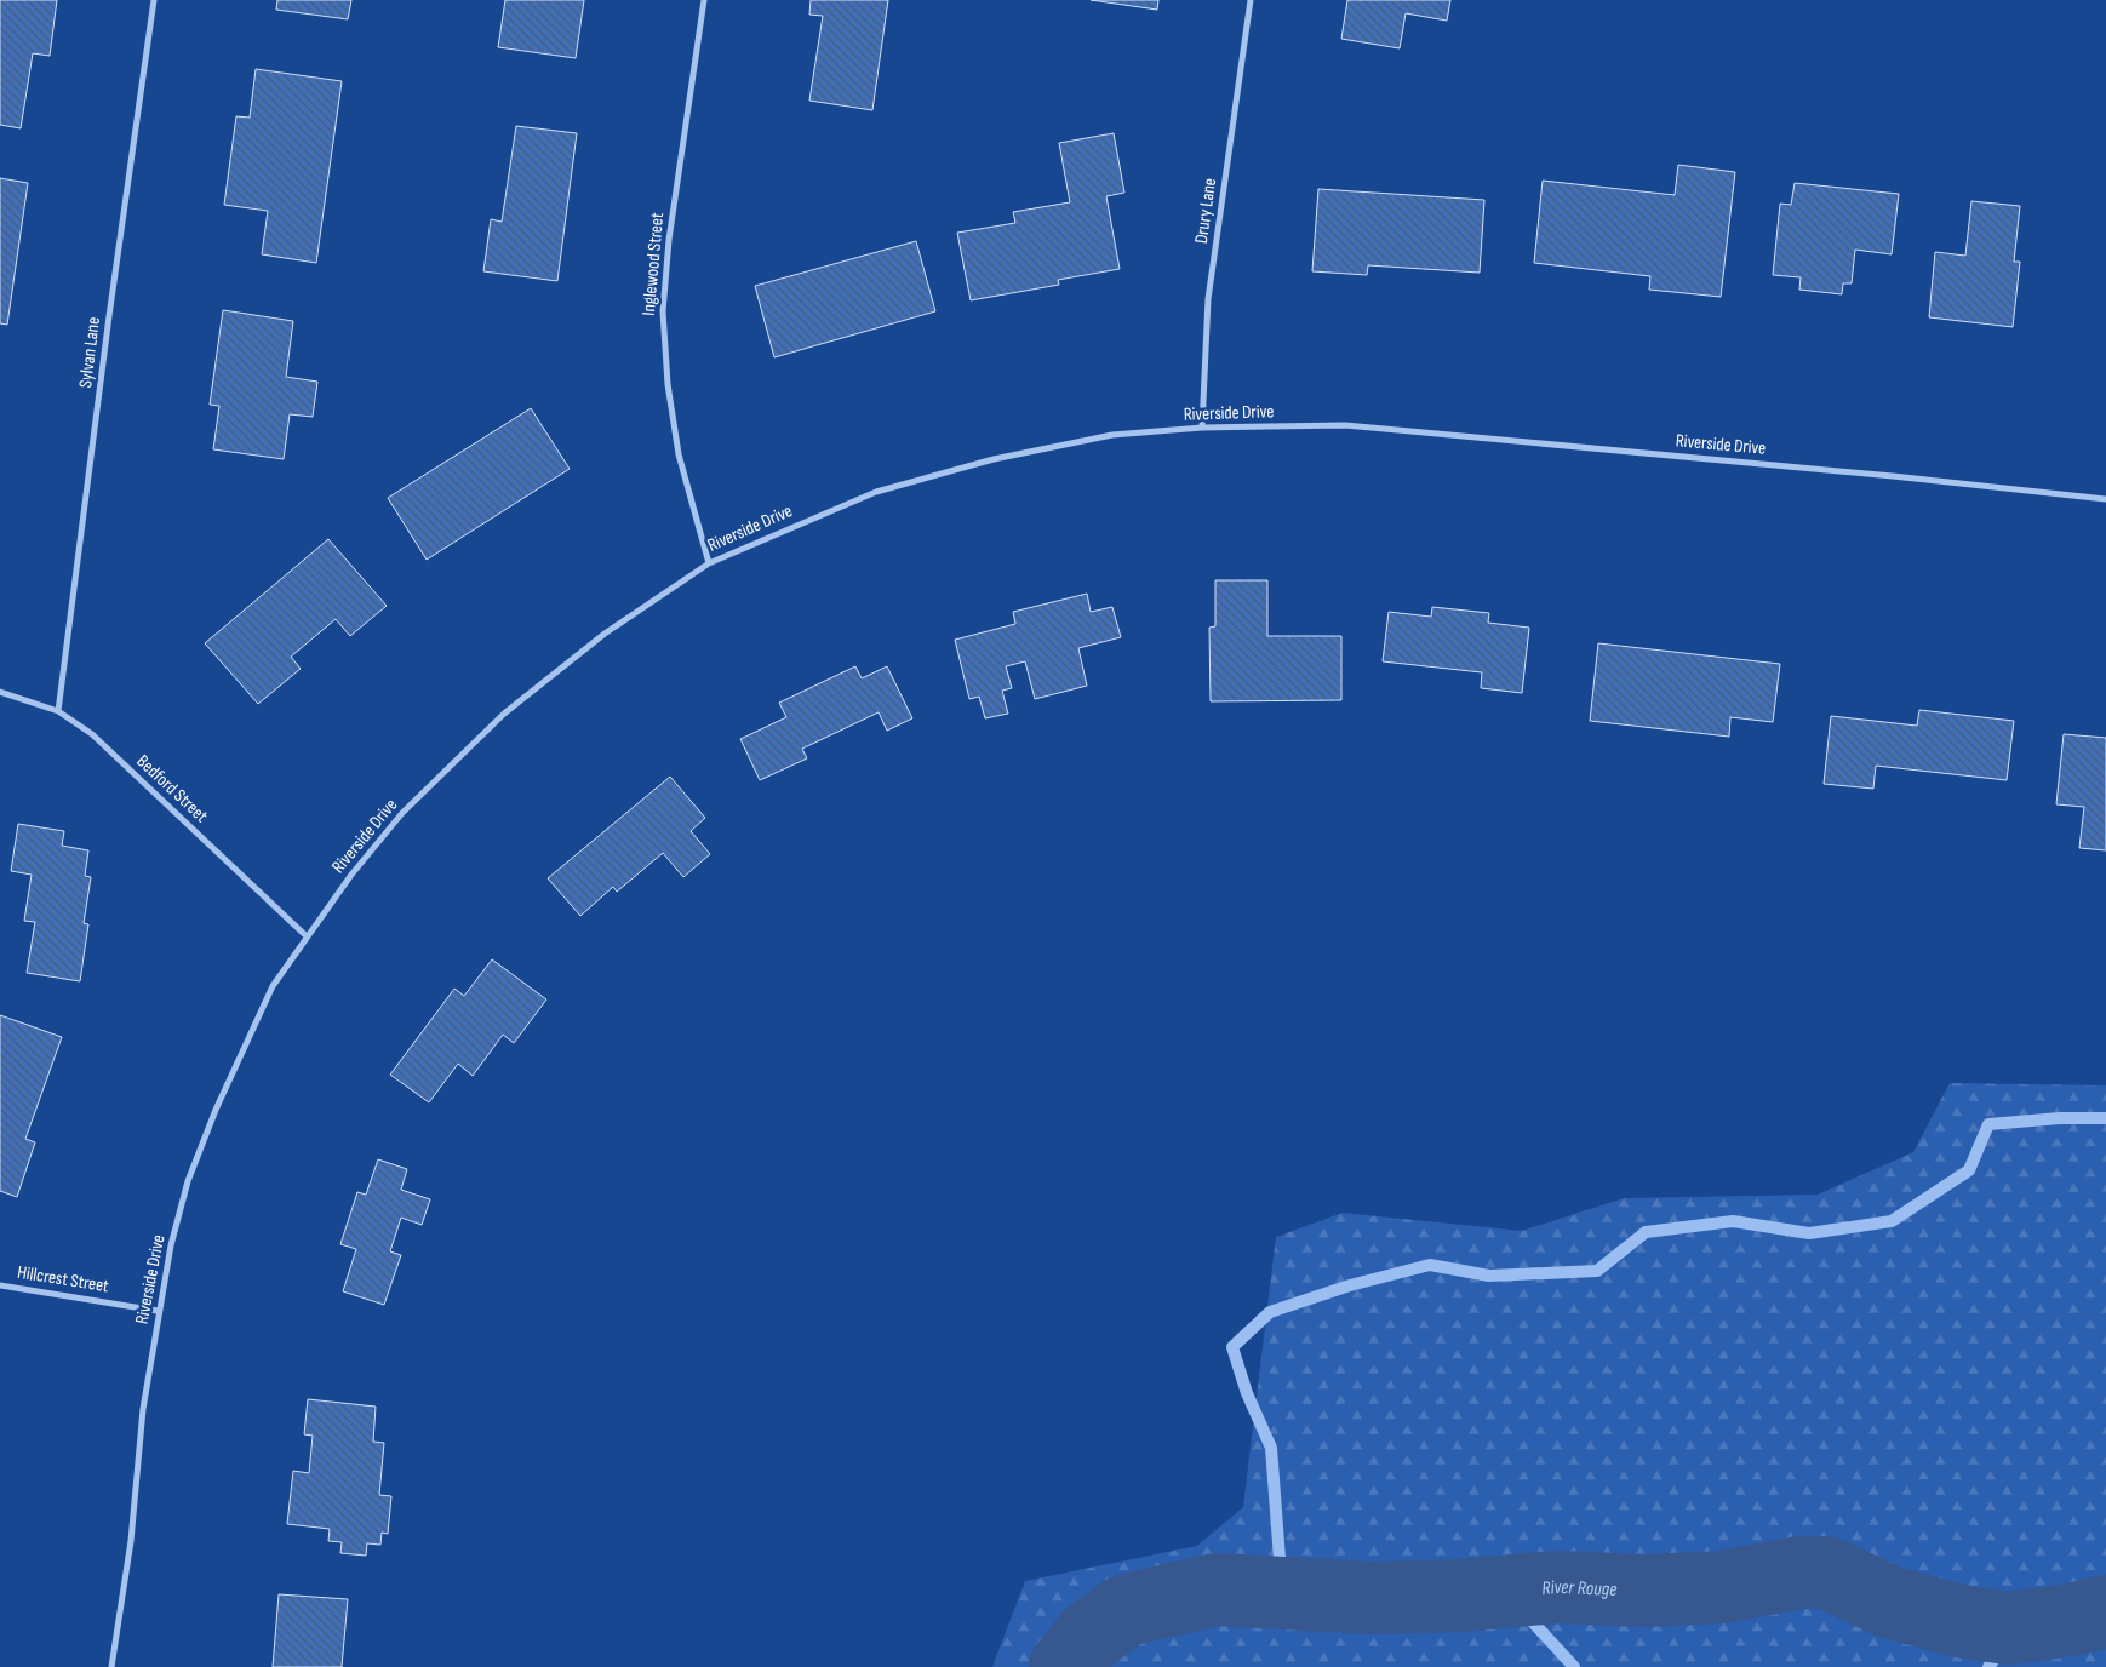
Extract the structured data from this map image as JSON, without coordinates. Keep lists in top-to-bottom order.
{
  "streets": {
    "street": [
      "Drury Lane",
      "Inglewood Street",
      "Sylvan Lane",
      "Riverside Drive",
      "Bedford Street",
      "Hillcrest Street"
    ]
  },
  "crossings": [
    ["Drury Lane", "Riverside Drive"],
    ["Inglewood Street", "Riverside Drive"],
    ["Sylvan Lane", "Bedford Street"],
    ["Riverside Drive", "Bedford Street"],
    ["Riverside Drive", "Hillcrest Street"]
  ],
  "water": ["River Rouge"]
}
